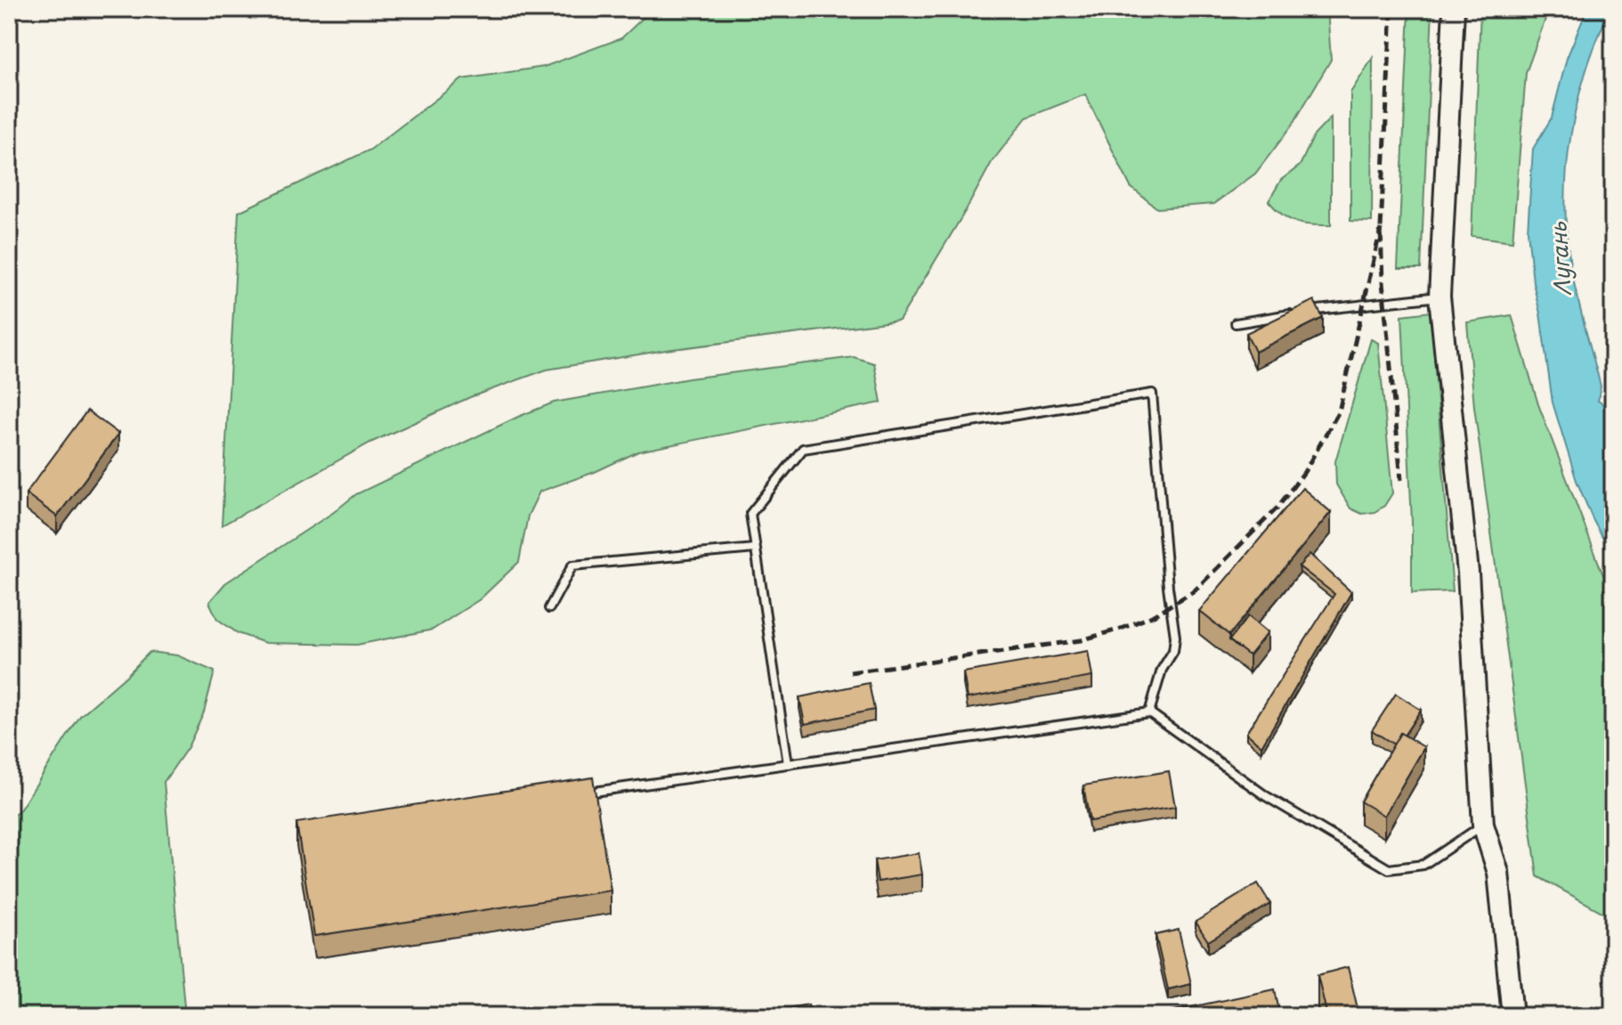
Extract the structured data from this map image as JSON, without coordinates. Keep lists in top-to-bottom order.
{
  "water": ["Лугань"]
}
